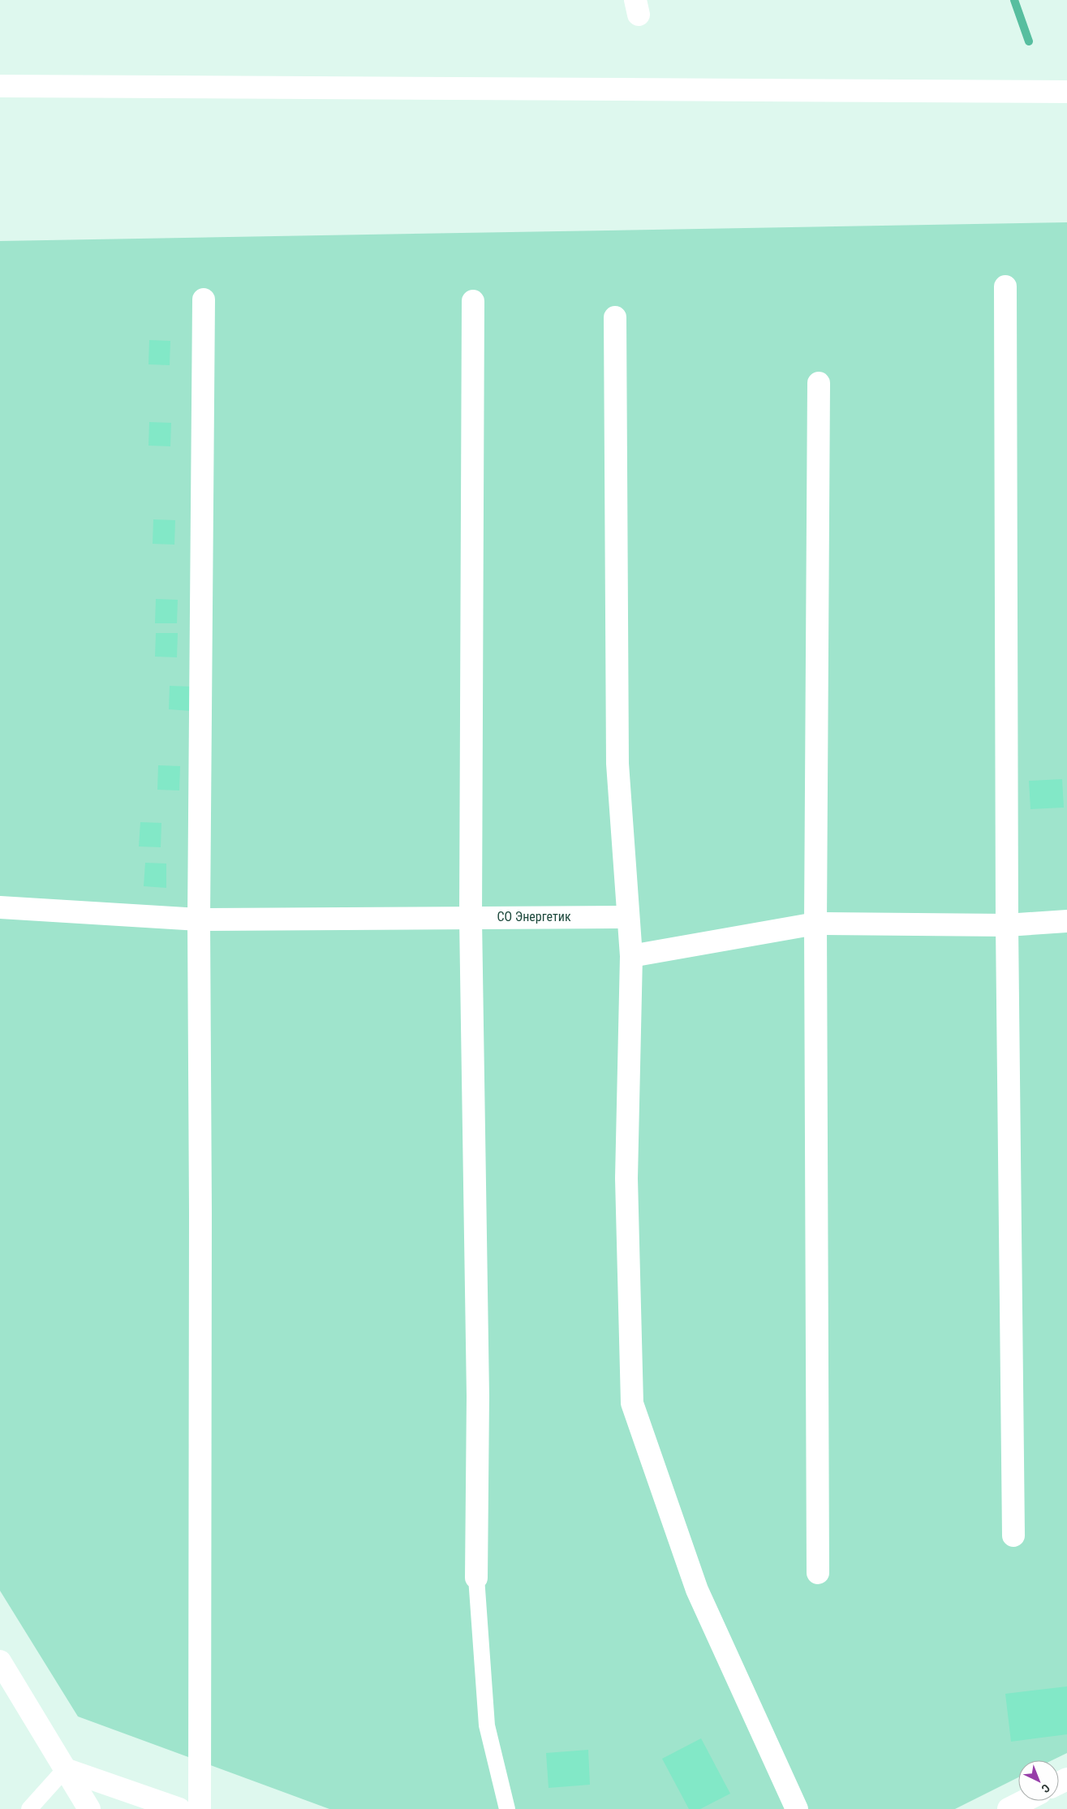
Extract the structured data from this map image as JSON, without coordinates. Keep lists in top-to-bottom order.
{
  "parks": ["СО Энергетик"],
  "north": "bottom right"
}
